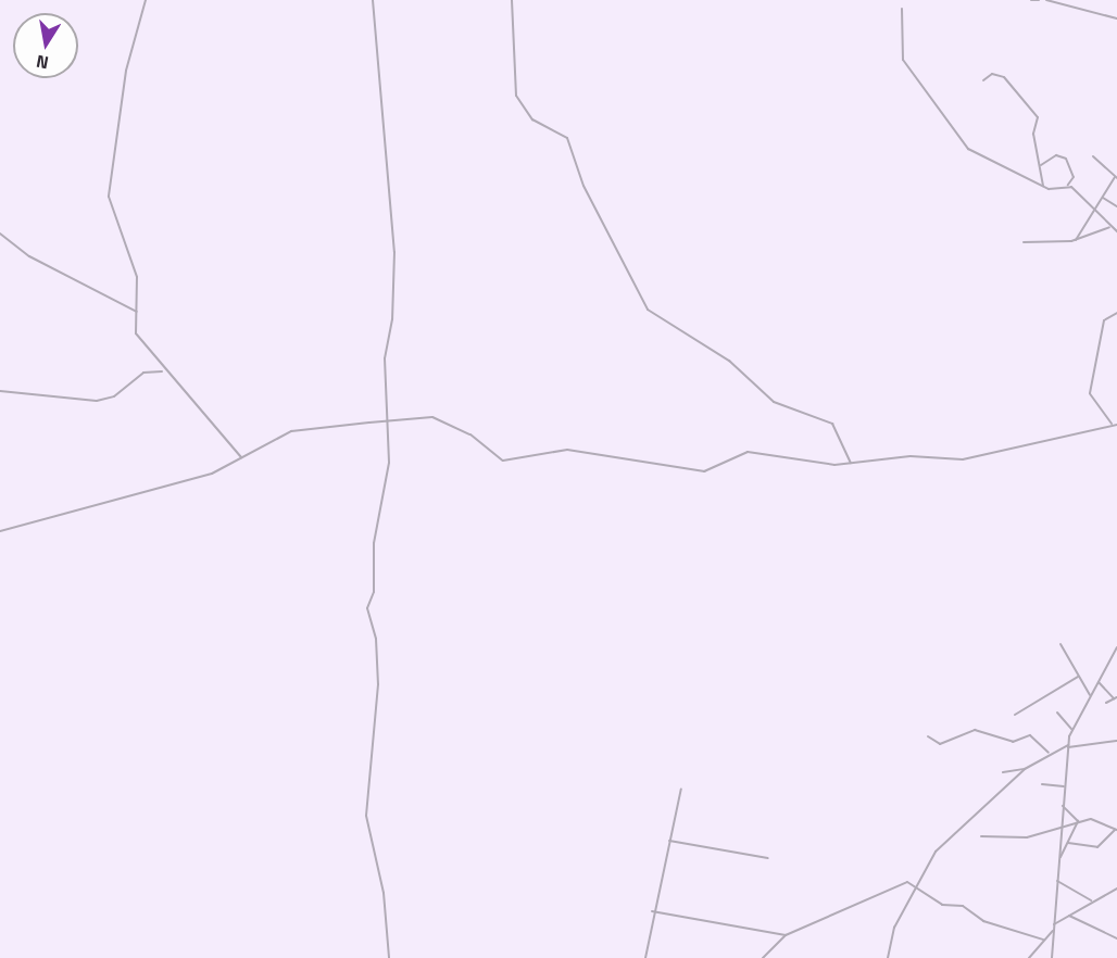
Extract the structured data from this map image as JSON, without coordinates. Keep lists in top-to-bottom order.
{
  "north": "bottom"
}
